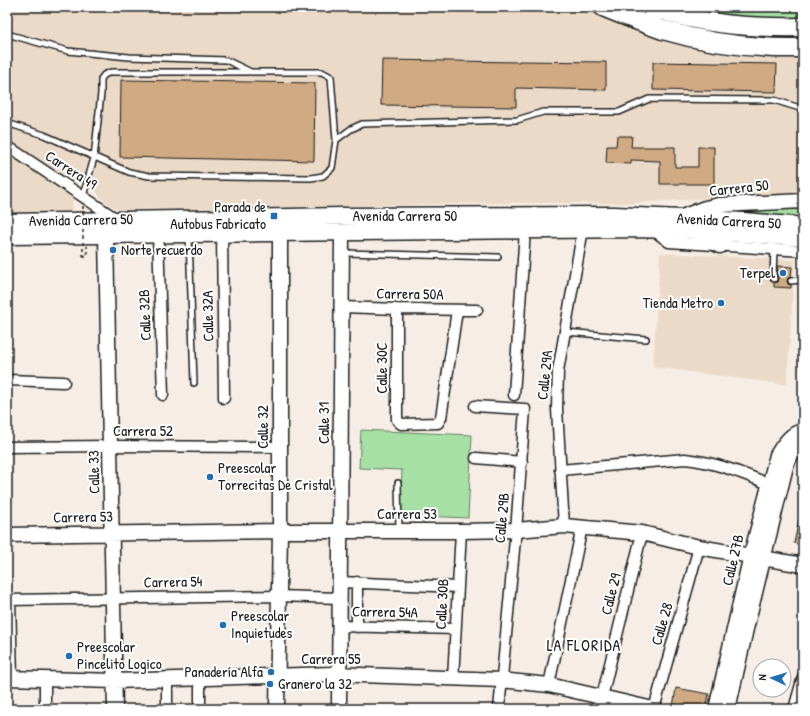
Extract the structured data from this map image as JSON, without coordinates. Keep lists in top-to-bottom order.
{
  "streets": {
    "main road": ["Avenida Carrera 50"],
    "street": [
      "Carrera 49",
      "Carrera 50",
      "Carrera 50A",
      "Calle 32B",
      "Calle 32A",
      "Calle 30C",
      "Calle 29A",
      "Calle 31",
      "Calle 32",
      "Carrera 52",
      "Calle 33",
      "Carrera 53",
      "Calle 29B",
      "Calle 27B",
      "Carrera 54",
      "Calle 29",
      "Calle 30B",
      "Carrera 54A",
      "Calle 28",
      "Carrera 55"
    ]
  },
  "crossings": [
    ["Carrera 49", "Avenida Carrera 50"],
    ["Carrera 50", "Avenida Carrera 50"],
    ["Avenida Carrera 50", "Calle 32B"],
    ["Avenida Carrera 50", "Calle 32A"],
    ["Avenida Carrera 50", "Calle 29A"],
    ["Avenida Carrera 50", "Calle 31"],
    ["Avenida Carrera 50", "Calle 32"],
    ["Avenida Carrera 50", "Calle 33"],
    ["Carrera 50A", "Calle 30C"],
    ["Carrera 50A", "Calle 31"],
    ["Calle 29A", "Carrera 53"],
    ["Calle 31", "Carrera 53"],
    ["Calle 31", "Carrera 54"],
    ["Calle 31", "Carrera 54A"],
    ["Calle 31", "Carrera 55"],
    ["Calle 32", "Carrera 52"],
    ["Calle 32", "Carrera 53"],
    ["Calle 32", "Carrera 54"],
    ["Calle 32", "Carrera 55"],
    ["Carrera 52", "Calle 33"],
    ["Calle 33", "Carrera 53"],
    ["Calle 33", "Carrera 54"],
    ["Calle 33", "Carrera 55"],
    ["Carrera 53", "Calle 29B"],
    ["Carrera 53", "Calle 27B"],
    ["Carrera 53", "Calle 29"],
    ["Carrera 53", "Calle 30B"],
    ["Carrera 53", "Calle 28"],
    ["Calle 29B", "Carrera 55"],
    ["Calle 29", "Carrera 55"],
    ["Calle 30B", "Carrera 54A"],
    ["Calle 30B", "Carrera 55"],
    ["Calle 28", "Carrera 55"]
  ],
  "districts": ["LA FLORIDA"],
  "places": {
    "transit": ["Parada de Autobus Fabricato"],
    "other": [
      "Norte recuerdo",
      "Terpel",
      "Tienda Metro",
      "Preescolar Torrecitas De Cristal",
      "Preescolar Inquietudes",
      "Preescolar Pincelito Logico",
      "Panadería Alfa",
      "Granero la 32"
    ]
  },
  "north": "left"
}
